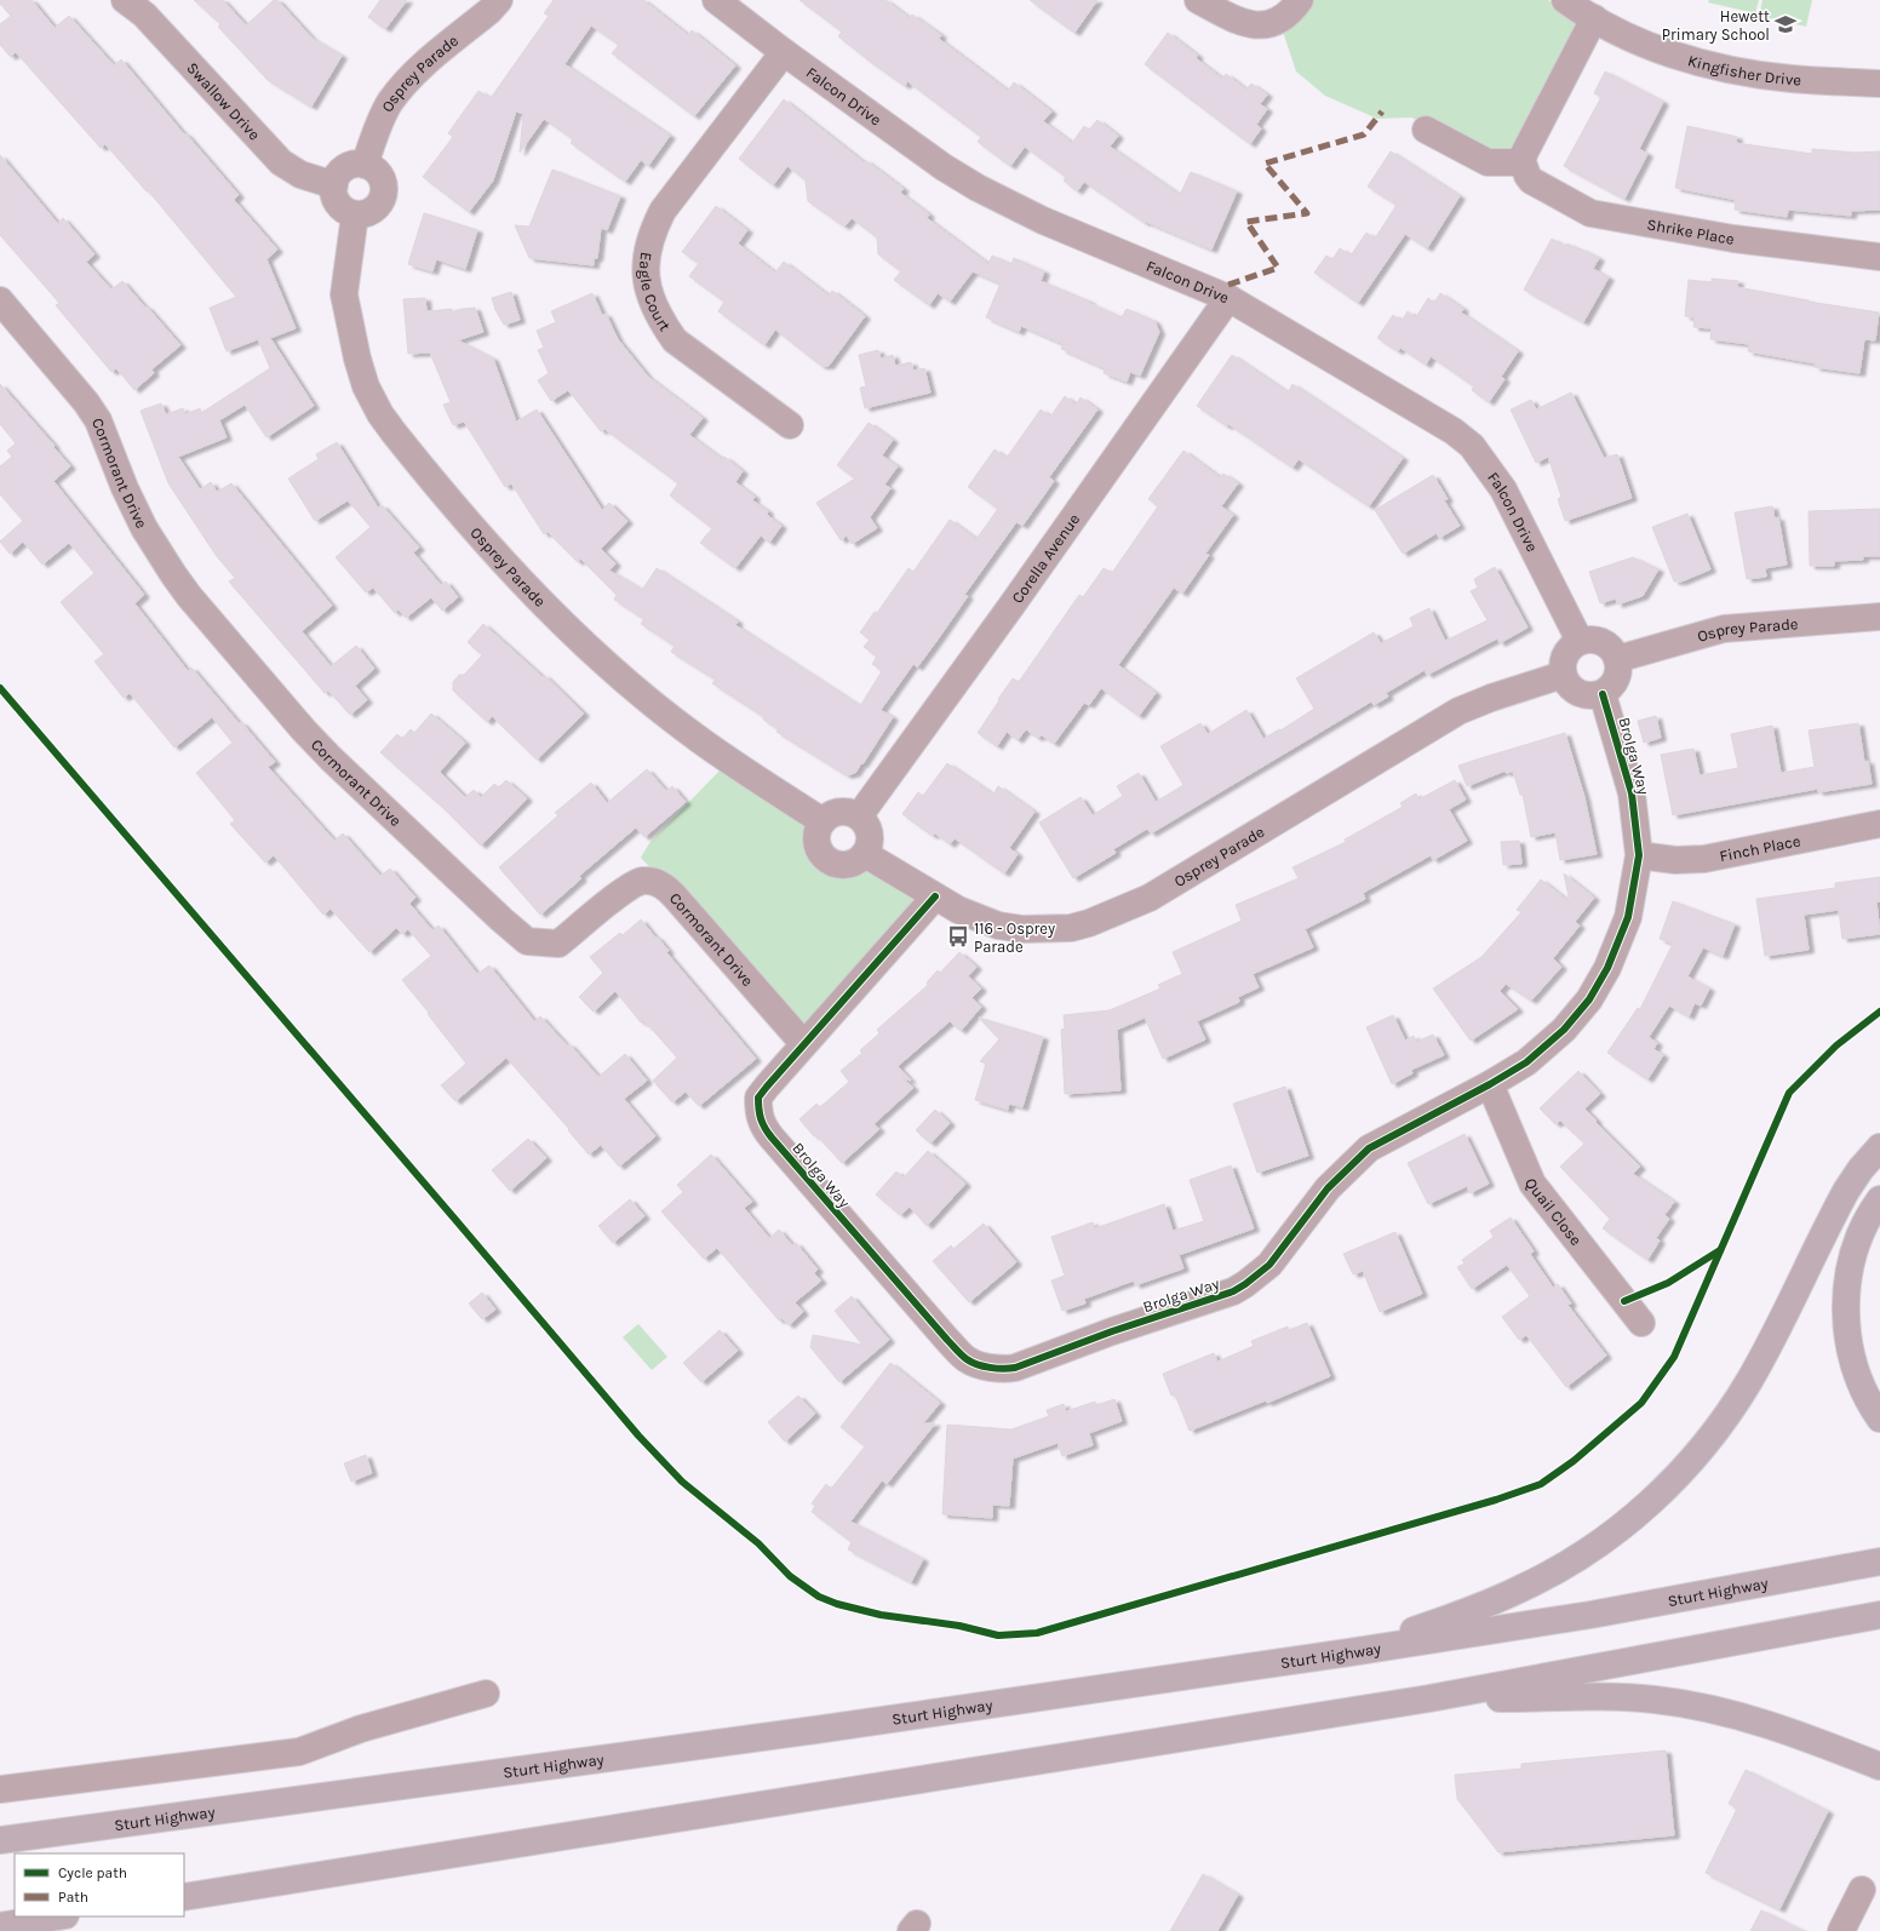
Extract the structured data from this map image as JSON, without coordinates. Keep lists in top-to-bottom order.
{
  "streets": {
    "highway": ["Sturt Highway"],
    "street": [
      "Kingfisher Drive",
      "Osprey Parade",
      "Falcon Drive",
      "Swallow Drive",
      "Shrike Place",
      "Eagle Court",
      "Cormorant Drive",
      "Corella Avenue",
      "Brolga Way",
      "Finch Place",
      "Quail Close"
    ]
  },
  "crossings": [
    ["Osprey Parade", "Falcon Drive"],
    ["Osprey Parade", "Swallow Drive"],
    ["Osprey Parade", "Corella Avenue"],
    ["Osprey Parade", "Brolga Way"],
    ["Falcon Drive", "Eagle Court"],
    ["Falcon Drive", "Corella Avenue"],
    ["Falcon Drive", "Brolga Way"],
    ["Cormorant Drive", "Brolga Way"],
    ["Brolga Way", "Finch Place"],
    ["Brolga Way", "Quail Close"]
  ],
  "places": {
    "school or university": ["Hewett Primary School"],
    "bus stop": ["116 - Osprey Parade"]
  },
  "legend": ["Cycle path", "Path"]
}
